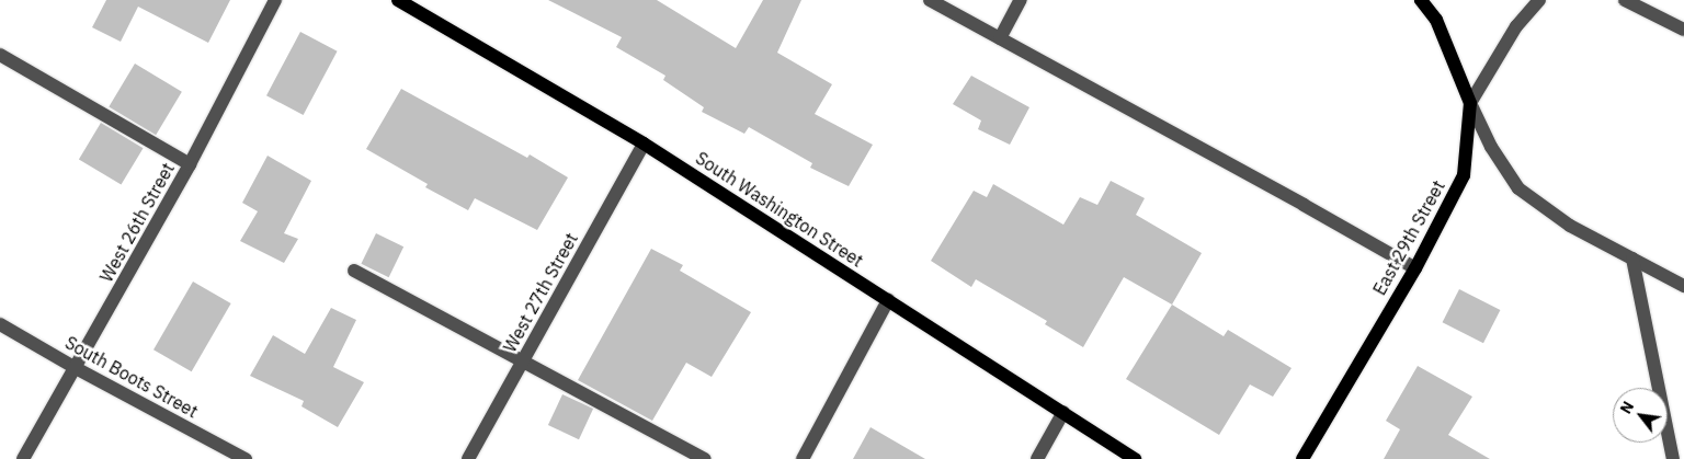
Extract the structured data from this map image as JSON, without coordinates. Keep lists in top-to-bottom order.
{
  "streets": {
    "main road": ["South Washington Street", "East 29th Street"],
    "street": ["West 26th Street", "West 27th Street", "South Boots Street"]
  },
  "crossings": [
    ["South Washington Street", "West 27th Street"],
    ["West 26th Street", "South Boots Street"]
  ],
  "north": "top left"
}
